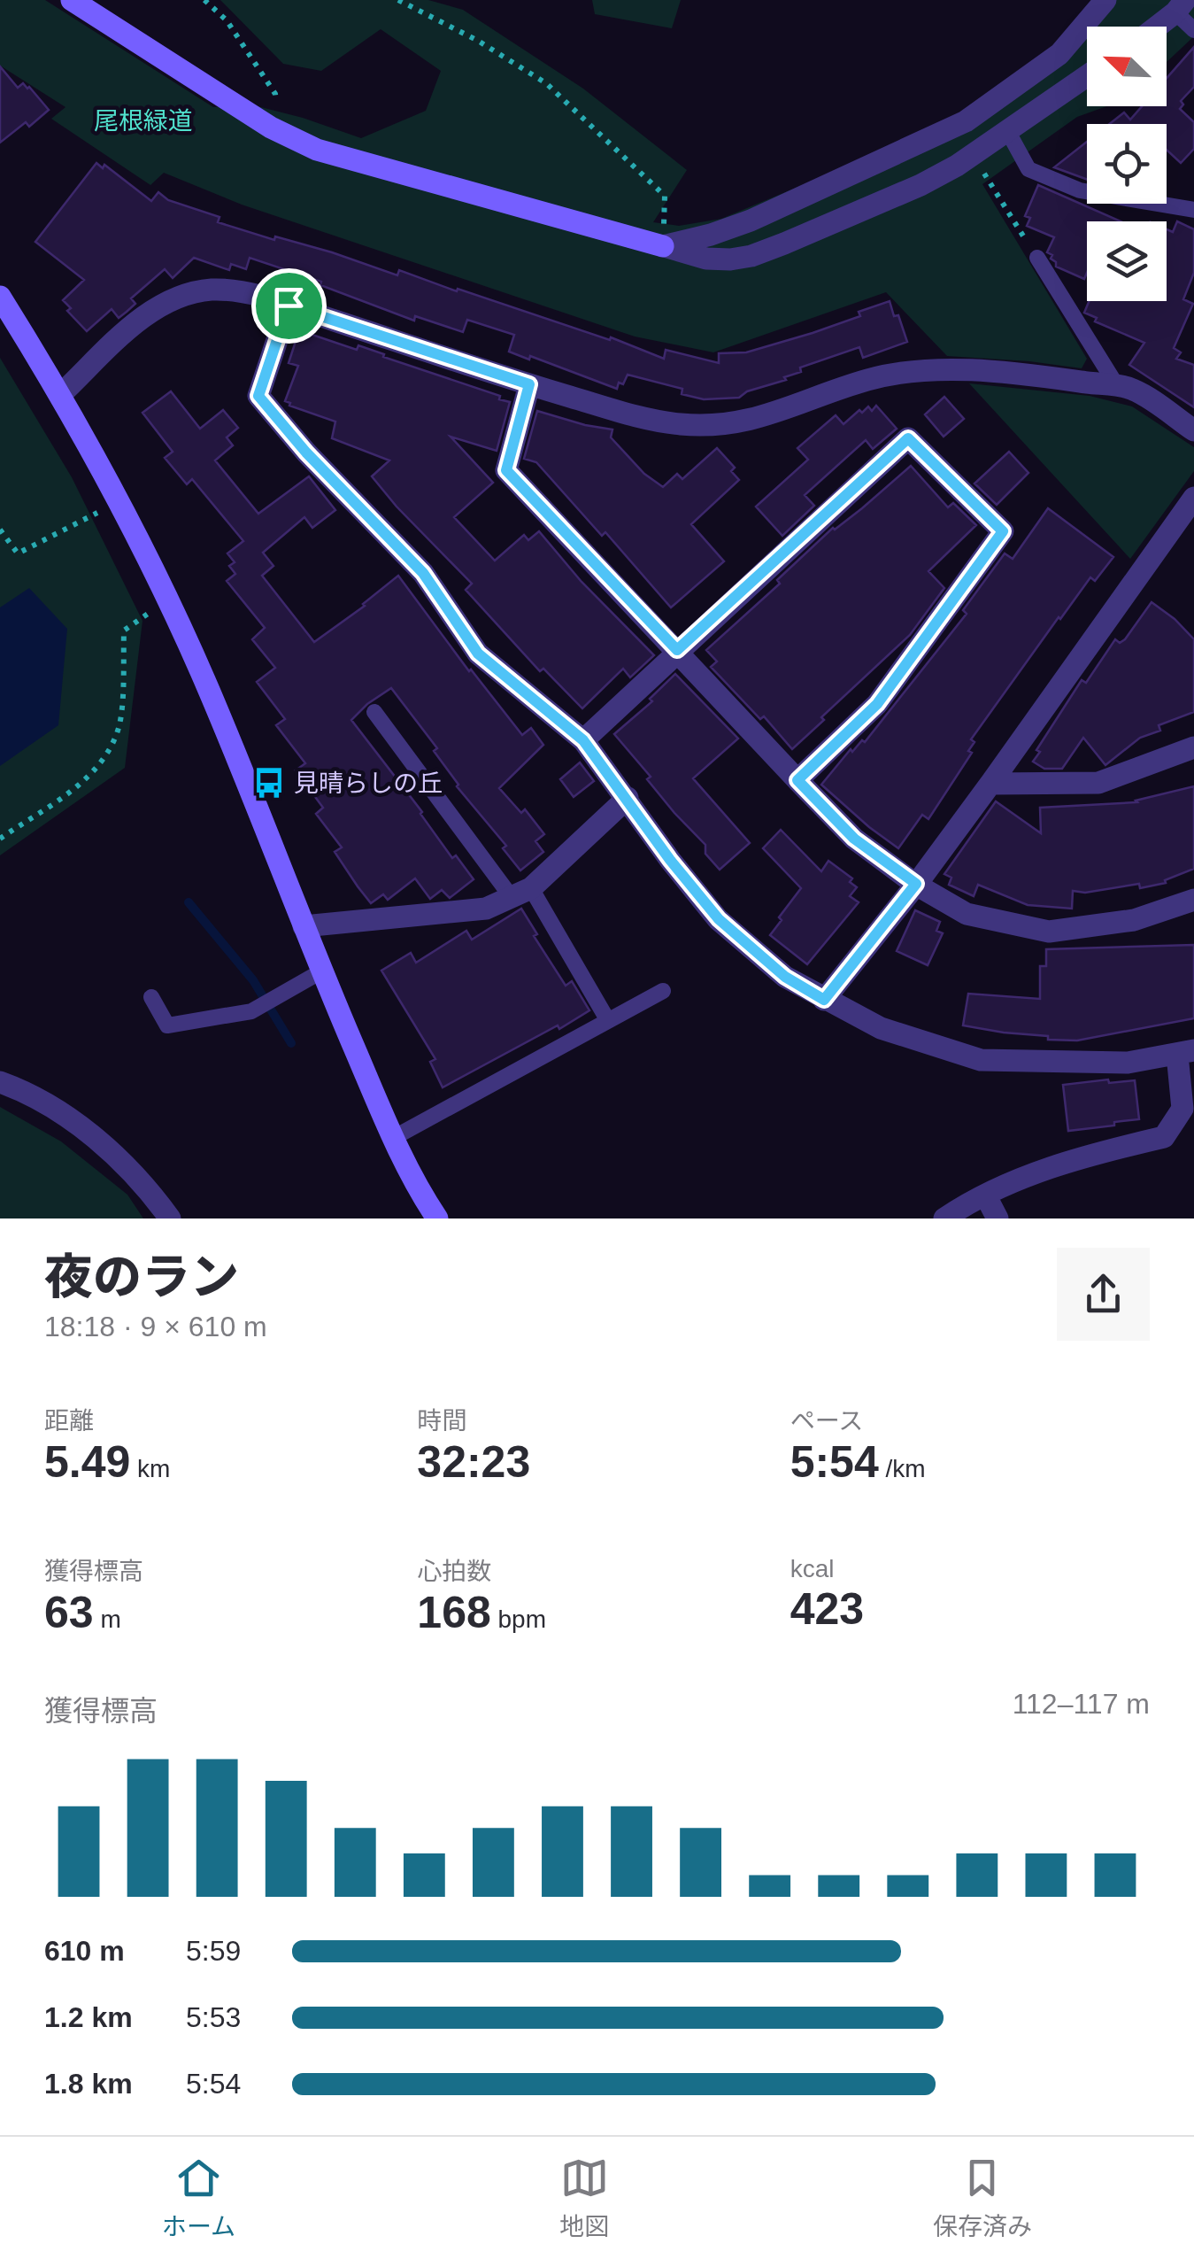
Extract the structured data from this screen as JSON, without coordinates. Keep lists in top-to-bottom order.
{
  "parks": ["尾根緑道"],
  "places": {
    "bus stop": ["見晴らしの丘"]
  },
  "north": "top left",
  "page": {
    "heading": ["夜のラン", "18:18 · 9 × 610 m"],
    "stats": [
      ["距離", "5.49 km"],
      ["時間", "32:23"],
      ["ペース", "5:54 /km"],
      ["獲得標高", "63 m"],
      ["心拍数", "168 bpm"],
      ["kcal", "423"]
    ],
    "chart": ["獲得標高", "112–117 m"],
    "list": [
      {
        "name": "610 m",
        "note": "5:59"
      },
      {
        "name": "1.2 km",
        "note": "5:53"
      },
      {
        "name": "1.8 km",
        "note": "5:54"
      }
    ],
    "tabs": ["ホーム", "地図", "保存済み"]
  }
}
